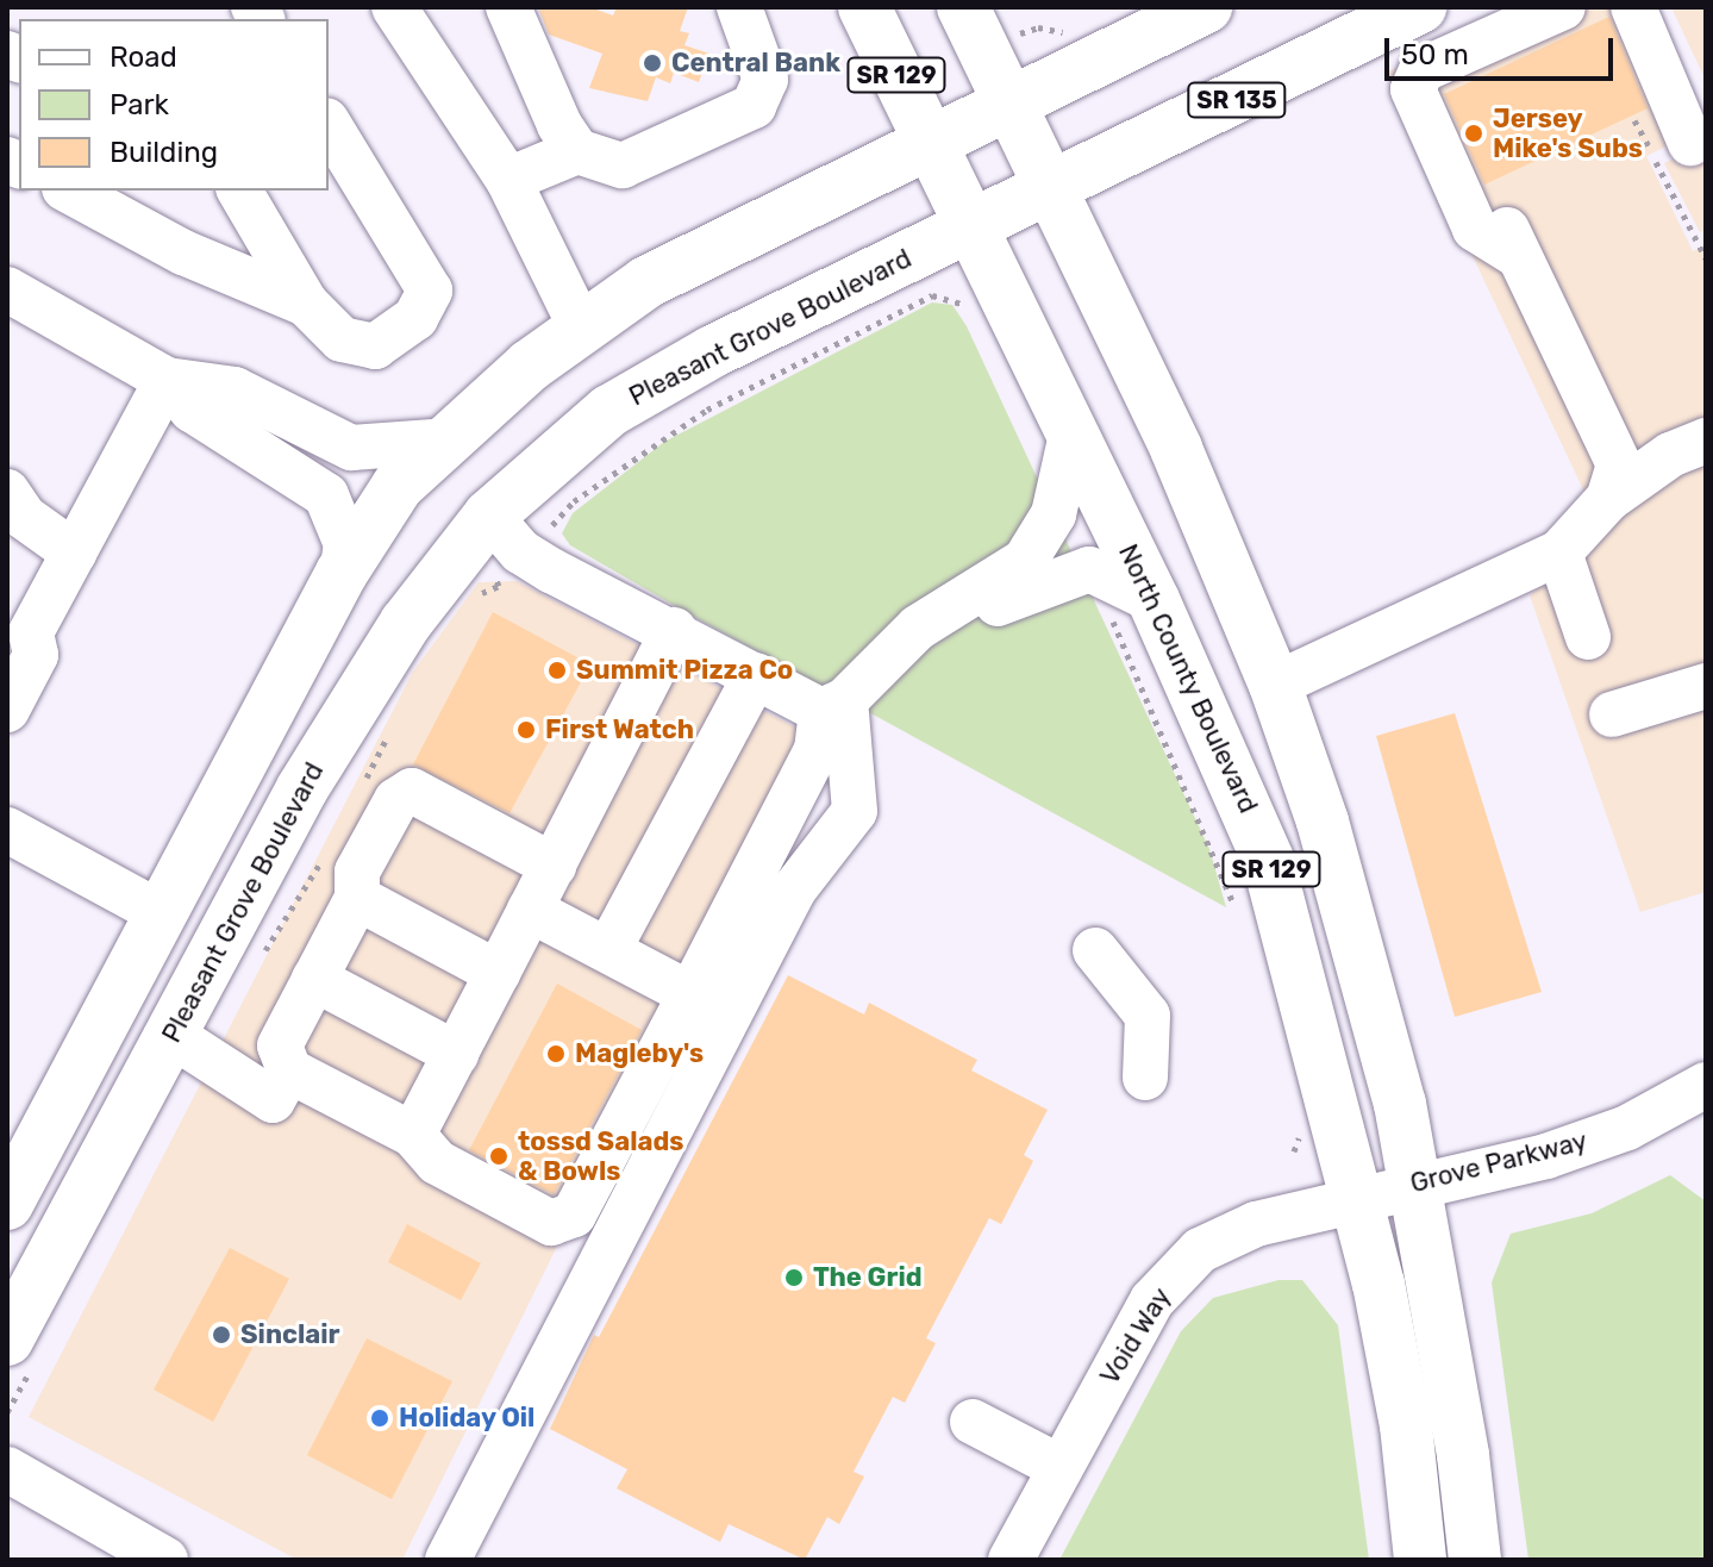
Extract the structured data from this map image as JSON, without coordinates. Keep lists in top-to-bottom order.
{
  "streets": {
    "main road": [
      "SR 129",
      "SR 135",
      "Pleasant Grove Boulevard",
      "North County Boulevard"
    ],
    "street": ["Grove Parkway", "Void Way"]
  },
  "crossings": [
    ["Pleasant Grove Boulevard", "North County Boulevard"],
    ["North County Boulevard", "Grove Parkway"],
    ["North County Boulevard", "Void Way"],
    ["Grove Parkway", "Void Way"]
  ],
  "places": [
    "Central Bank",
    "Jersey Mike's Subs",
    "Summit Pizza Co",
    "First Watch",
    "Magleby's",
    "tossd Salads & Bowls",
    "The Grid",
    "Sinclair",
    "Holiday Oil"
  ],
  "legend": ["Road", "Park", "Building"],
  "scale_bar": "50 m"
}
